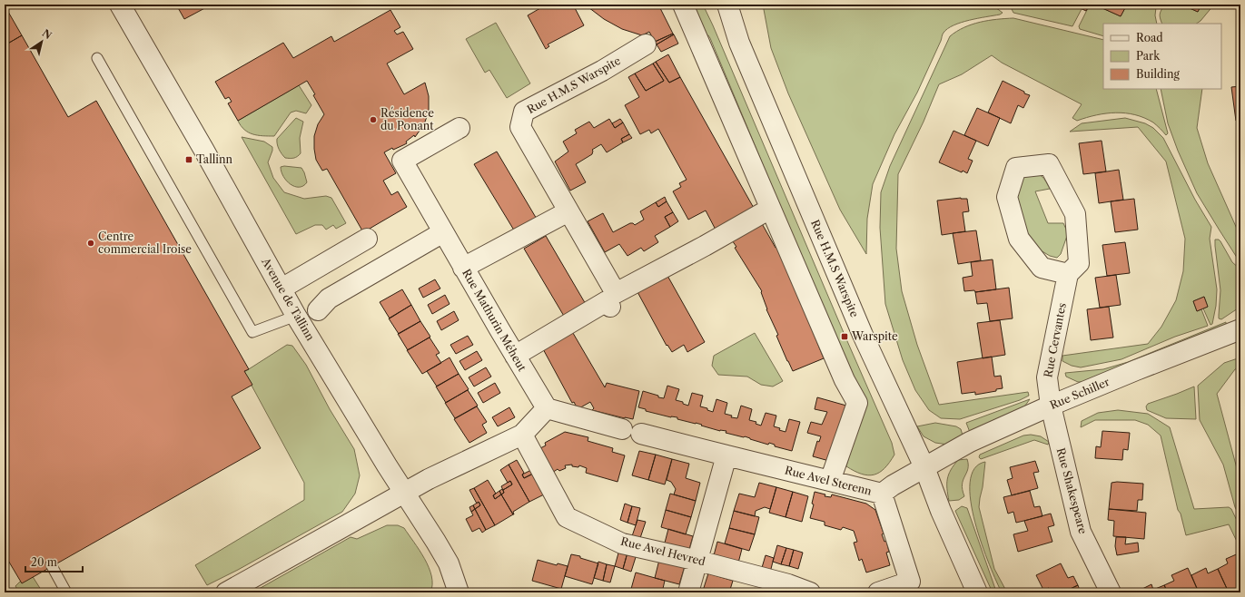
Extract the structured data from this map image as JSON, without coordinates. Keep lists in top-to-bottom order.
{
  "streets": {
    "street": [
      "Rue H.M.S Warspite",
      "Avenue de Tallinn",
      "Rue Mathurin Méheut",
      "Rue Cervantes",
      "Rue Schiller",
      "Rue Avel Sterenn",
      "Rue Shakespeare",
      "Rue Avel Hevred"
    ]
  },
  "crossings": [
    ["Rue H.M.S Warspite", "Rue Schiller"],
    ["Rue H.M.S Warspite", "Rue Avel Sterenn"],
    ["Rue Cervantes", "Rue Schiller"],
    ["Rue Cervantes", "Rue Shakespeare"],
    ["Rue Schiller", "Rue Avel Sterenn"],
    ["Rue Schiller", "Rue Shakespeare"]
  ],
  "places": {
    "other": ["Résidence du Ponant", "Centre commercial Iroise"],
    "transit": ["Tallinn", "Warspite"]
  },
  "legend": ["Road", "Park", "Building"],
  "scale_bar": "20 m",
  "north": "top right"
}
